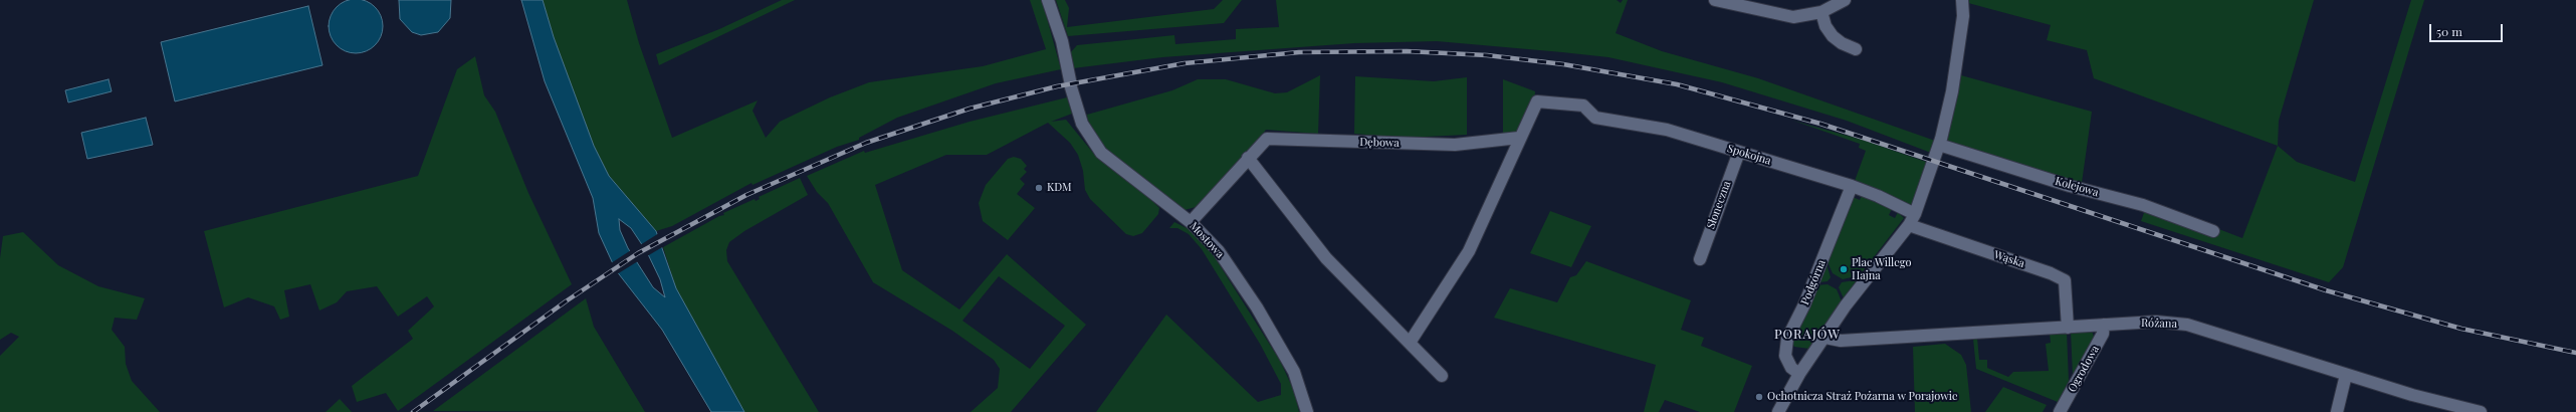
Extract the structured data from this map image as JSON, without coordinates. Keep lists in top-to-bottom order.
{
  "streets": {
    "street": [
      "Dębowa",
      "Spokojna",
      "Kolejowa",
      "Słoneczna",
      "Mostowa",
      "Wąska",
      "Podgórna",
      "Różana",
      "Ogrodowa"
    ]
  },
  "crossings": [
    ["Dębowa", "Spokojna"],
    ["Dębowa", "Mostowa"],
    ["Spokojna", "Słoneczna"],
    ["Spokojna", "Wąska"],
    ["Spokojna", "Podgórna"],
    ["Wąska", "Różana"],
    ["Różana", "Ogrodowa"]
  ],
  "districts": ["PORAJÓW"],
  "places": ["KDM", "Plac Willego Hajna", "Ochotnicza Straż Pożarna w Porajowie"],
  "scale_bar": "50 m"
}
